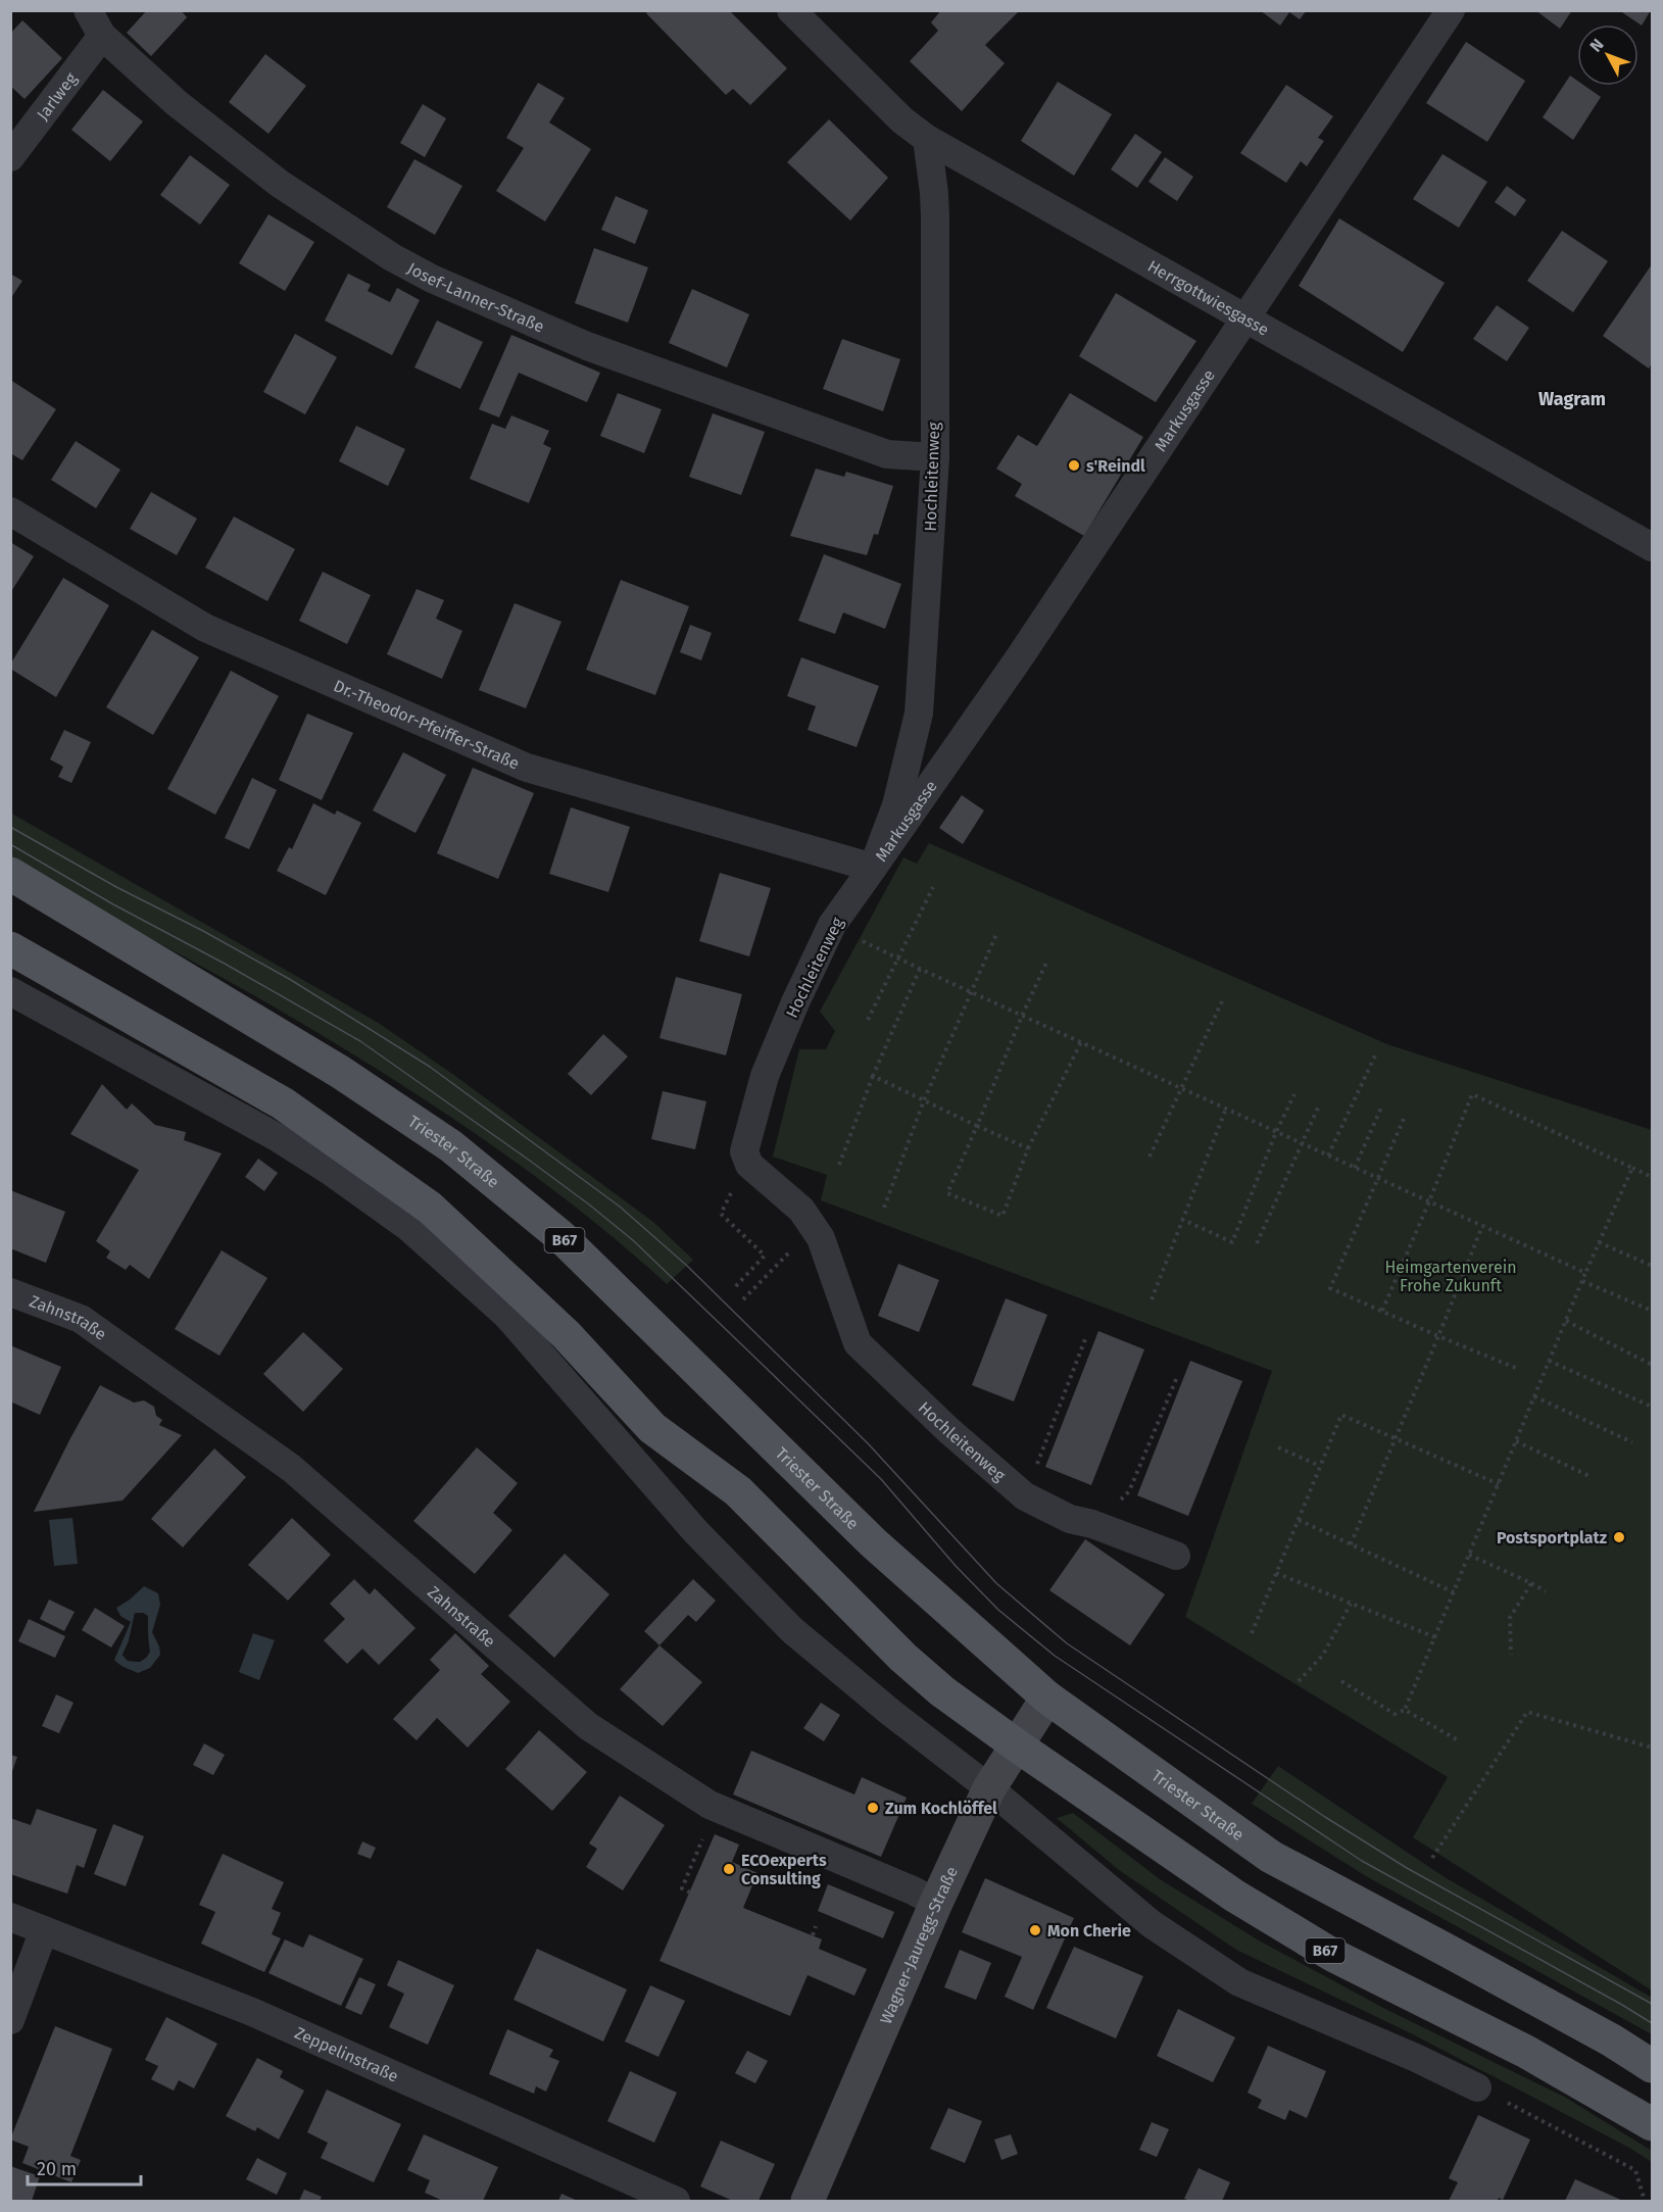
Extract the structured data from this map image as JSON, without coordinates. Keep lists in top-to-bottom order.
{
  "streets": {
    "main road": ["Triester Straße", "B67", "Wagner-Jauregg-Straße"],
    "street": [
      "Jarlweg",
      "Josef-Lanner-Straße",
      "Herrgottwiesgasse",
      "Markusgasse",
      "Hochleitenweg",
      "Dr.-Theodor-Pfeiffer-Straße",
      "Zahnstraße",
      "Zeppelinstraße"
    ]
  },
  "crossings": [
    ["Jarlweg", "Josef-Lanner-Straße"],
    ["Josef-Lanner-Straße", "Hochleitenweg"],
    ["Herrgottwiesgasse", "Markusgasse"],
    ["Herrgottwiesgasse", "Hochleitenweg"],
    ["Markusgasse", "Hochleitenweg"],
    ["Markusgasse", "Dr.-Theodor-Pfeiffer-Straße"],
    ["Hochleitenweg", "Dr.-Theodor-Pfeiffer-Straße"],
    ["Triester Straße", "Wagner-Jauregg-Straße"],
    ["B67", "Wagner-Jauregg-Straße"],
    ["Zahnstraße", "Wagner-Jauregg-Straße"]
  ],
  "districts": ["Wagram"],
  "parks": ["Heimgartenverein Frohe Zukunft"],
  "places": [
    "s'Reindl",
    "Postsportplatz",
    "Zum Kochlöffel",
    "ECOexperts Consulting",
    "Mon Cherie"
  ],
  "scale_bar": "20 m",
  "north": "top left"
}
